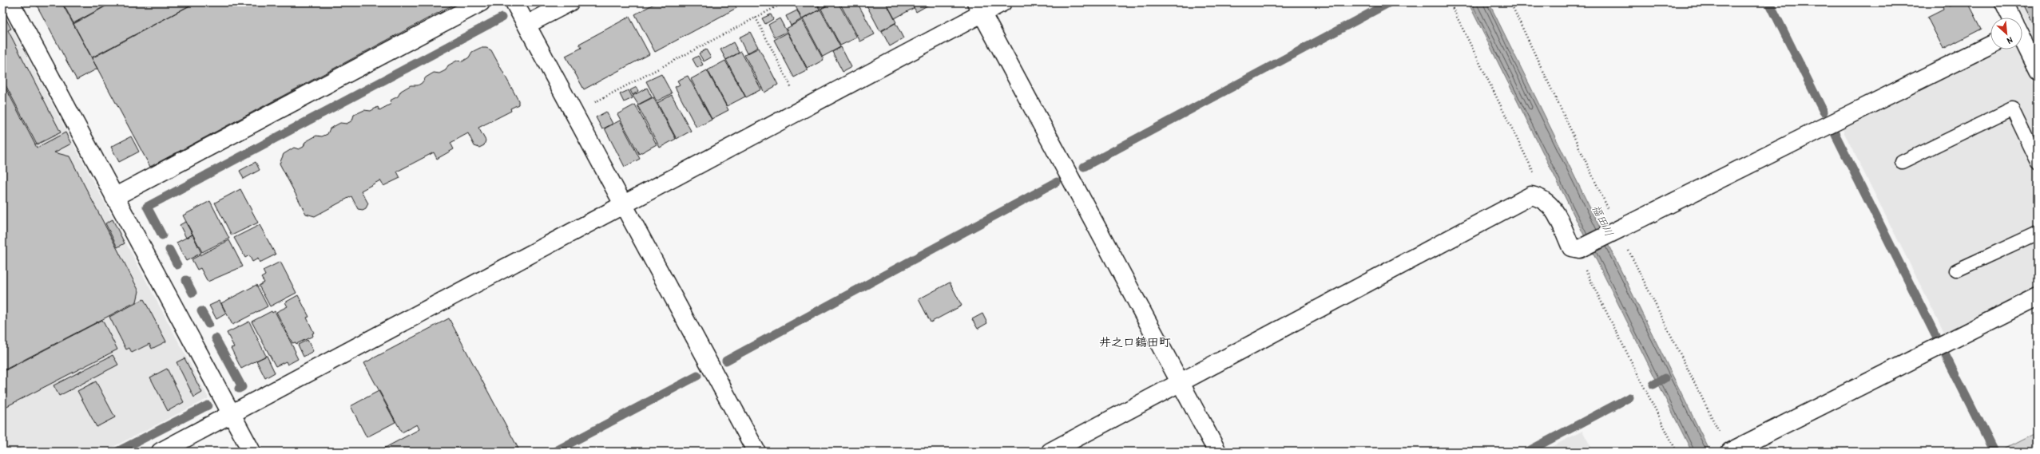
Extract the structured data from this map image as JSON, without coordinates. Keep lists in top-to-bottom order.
{
  "districts": ["井之口鶴田町"],
  "water": ["福田川"],
  "north": "bottom right"
}
